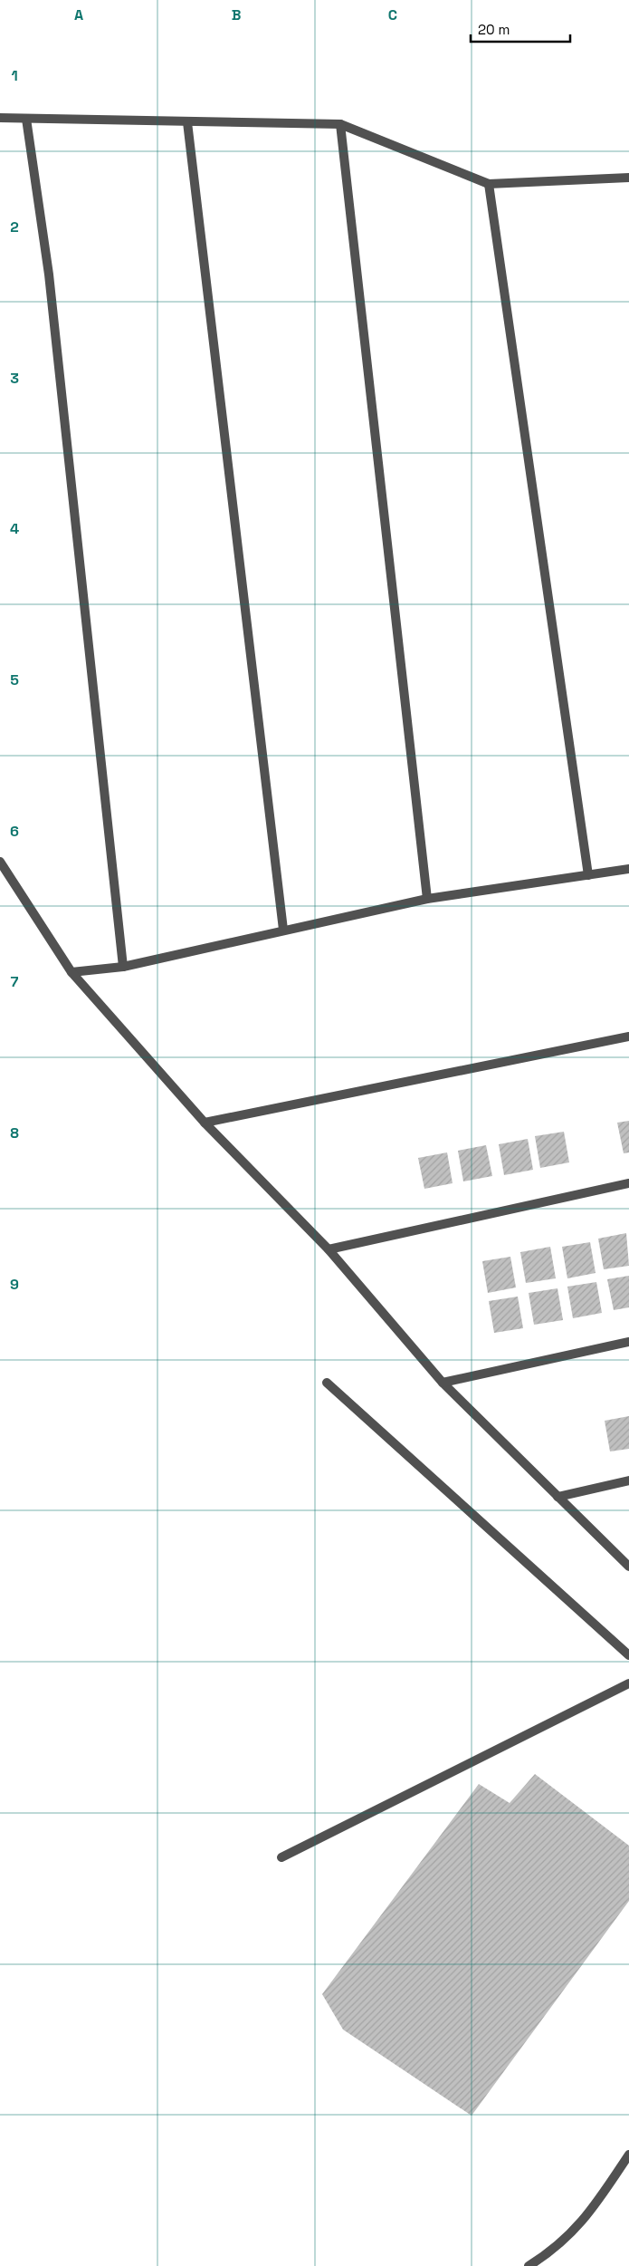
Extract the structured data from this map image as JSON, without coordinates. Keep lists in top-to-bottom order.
{
  "scale_bar": "20 m",
  "grid": {
    "columns": ["A", "B", "C"],
    "rows": [
      "1",
      "2",
      "3",
      "4",
      "5",
      "6",
      "7",
      "8",
      "9"
    ]
  }
}
